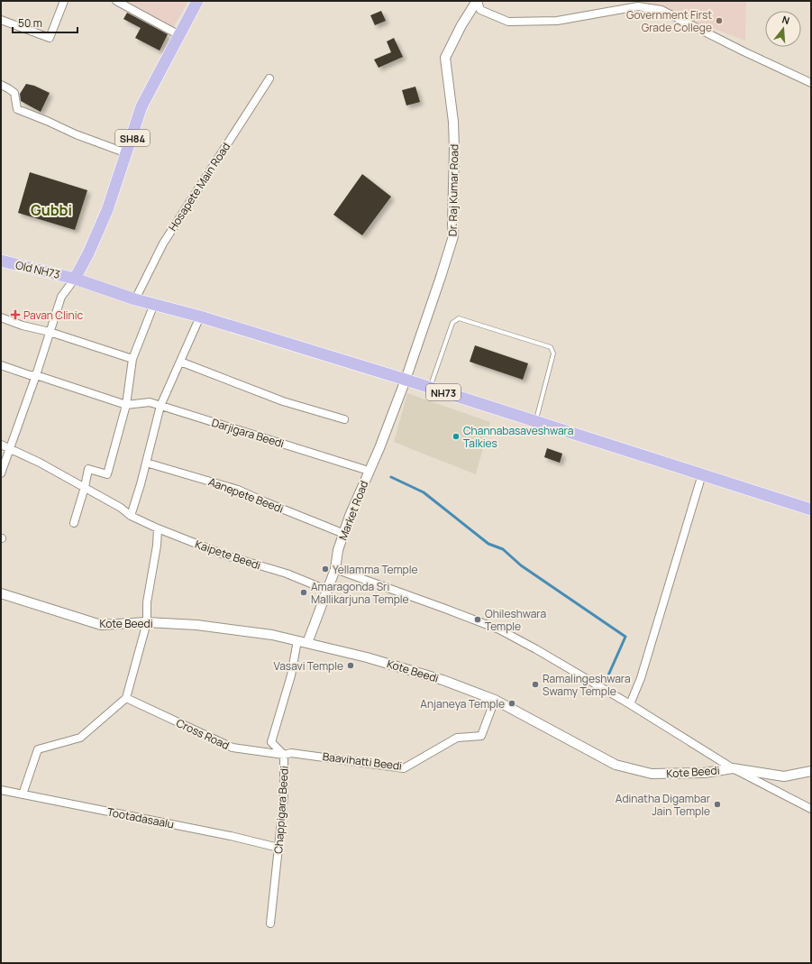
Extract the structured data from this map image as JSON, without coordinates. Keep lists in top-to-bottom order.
{
  "streets": {
    "main road": ["SH84", "Old NH73", "NH73"],
    "street": [
      "Hosapete Main Road",
      "Dr. Raj Kumar Road",
      "Darjigara Beedi",
      "Aanepete Beedi",
      "Market Road",
      "Kaipete Beedi",
      "Kote Beedi",
      "Cross Road",
      "Baavihatti Beedi",
      "Chappigara Beedi",
      "Tootadasaalu"
    ]
  },
  "crossings": [
    ["SH84", "Old NH73"],
    ["SH84", "NH73"],
    ["Hosapete Main Road", "NH73"],
    ["Dr. Raj Kumar Road", "NH73"],
    ["Dr. Raj Kumar Road", "Market Road"],
    ["Old NH73", "NH73"],
    ["NH73", "Market Road"],
    ["Darjigara Beedi", "Market Road"],
    ["Aanepete Beedi", "Market Road"],
    ["Market Road", "Kaipete Beedi"],
    ["Market Road", "Kote Beedi"],
    ["Kote Beedi", "Baavihatti Beedi"],
    ["Kote Beedi", "Chappigara Beedi"],
    ["Cross Road", "Baavihatti Beedi"],
    ["Cross Road", "Chappigara Beedi"],
    ["Baavihatti Beedi", "Chappigara Beedi"],
    ["Chappigara Beedi", "Tootadasaalu"]
  ],
  "districts": ["Gubbi"],
  "places": {
    "other": [
      "Government First Grade College",
      "Channabasaveshwara Talkies",
      "Yellamma Temple",
      "Amaragonda Sri Mallikarjuna Temple",
      "Ohileshwara Temple",
      "Vasavi Temple",
      "Ramalingeshwara Swamy Temple",
      "Anjaneya Temple",
      "Adinatha Digambar Jain Temple"
    ],
    "health": ["Pavan Clinic"]
  },
  "scale_bar": "50 m",
  "north": "top"
}
